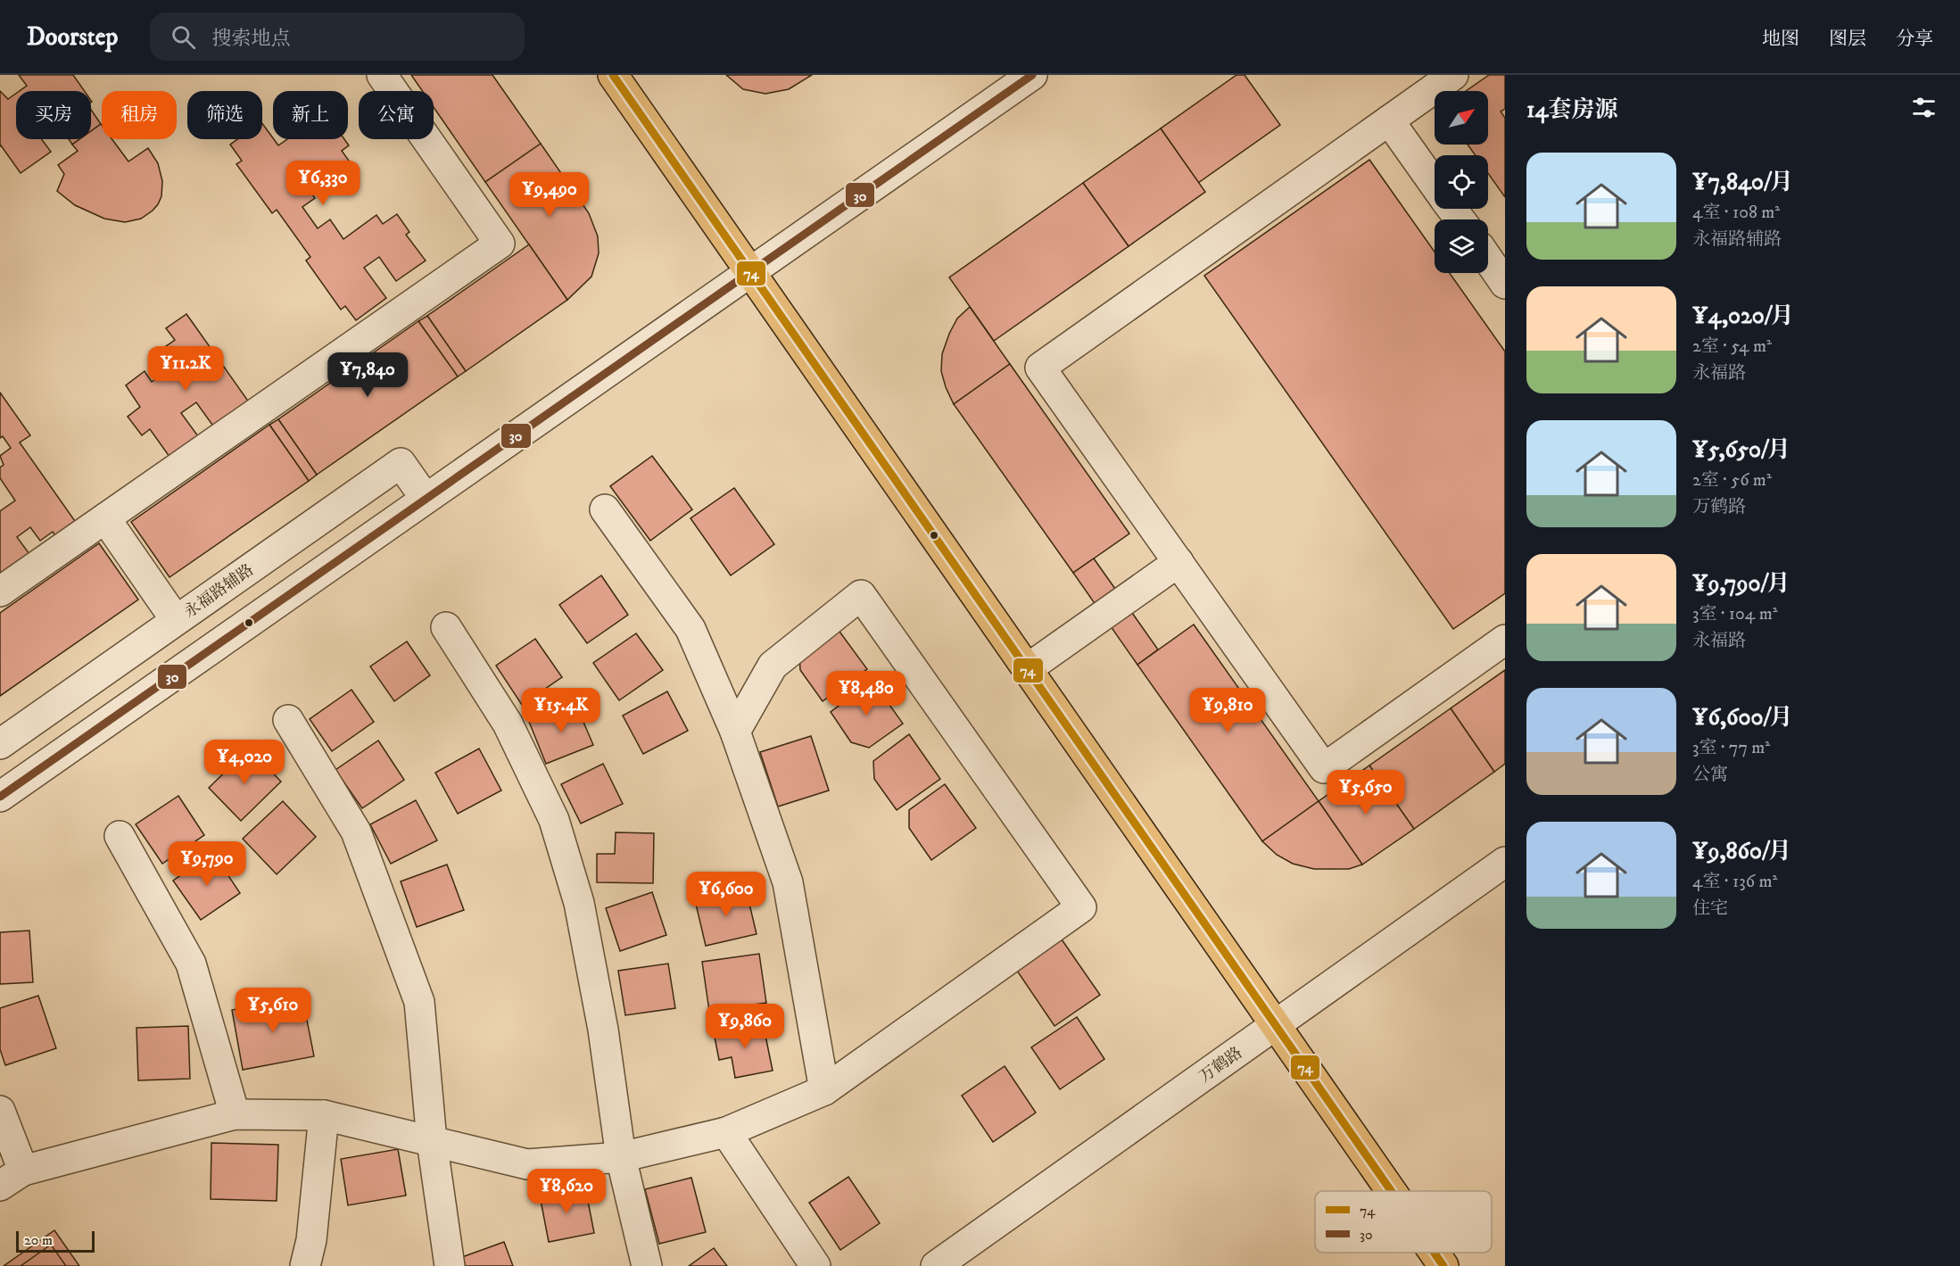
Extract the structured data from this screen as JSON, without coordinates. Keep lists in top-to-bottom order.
{
  "streets": {
    "street": ["永福路辅路", "万鹤路"]
  },
  "lines": ["transit line 74", "transit line 30"],
  "legend": ["74", "30"],
  "scale_bar": "20 m",
  "north": "top right",
  "page": {
    "header": "Doorstep",
    "search": "搜索地点",
    "nav": ["地图", "图层", "分享"],
    "heading": "14套房源",
    "chip": [
      "买房",
      "租房",
      "筛选",
      "新上",
      "公寓"
    ],
    "list": [
      {
        "name": "¥7,840/月",
        "note": "4室 · 108 m² · 永福路辅路"
      },
      {
        "name": "¥4,020/月",
        "note": "2室 · 54 m² · 永福路"
      },
      {
        "name": "¥5,650/月",
        "note": "2室 · 56 m² · 万鹤路"
      },
      {
        "name": "¥9,790/月",
        "note": "3室 · 104 m² · 永福路"
      },
      {
        "name": "¥6,600/月",
        "note": "3室 · 77 m² · 公寓"
      },
      {
        "name": "¥9,860/月",
        "note": "4室 · 136 m² · 住宅"
      }
    ],
    "price": [
      "¥6,330",
      "¥9,490",
      "¥11.2K",
      "¥7,840",
      "¥8,480",
      "¥15.4K",
      "¥9,810",
      "¥4,020",
      "¥5,650",
      "¥9,790",
      "¥6,600",
      "¥5,610",
      "¥9,860",
      "¥8,620"
    ],
    "scale": "20 m"
  }
}
